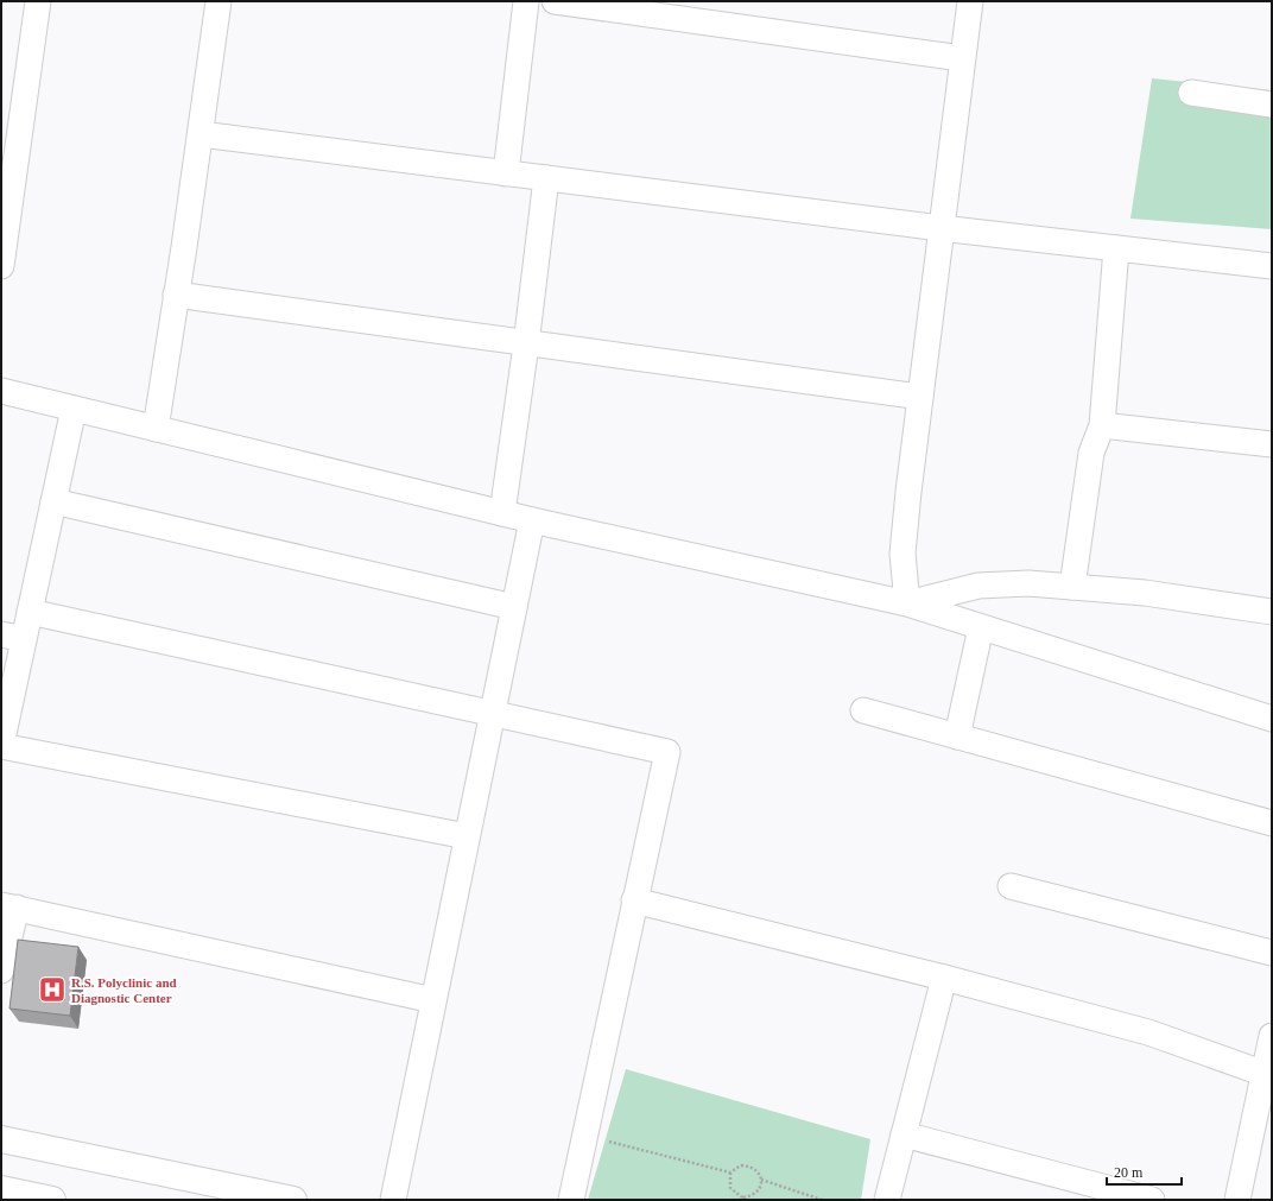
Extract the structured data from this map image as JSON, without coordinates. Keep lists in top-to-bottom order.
{
  "places": {
    "hospital": ["R.S. Polyclinic and Diagnostic Center"]
  },
  "scale_bar": "20 m"
}
